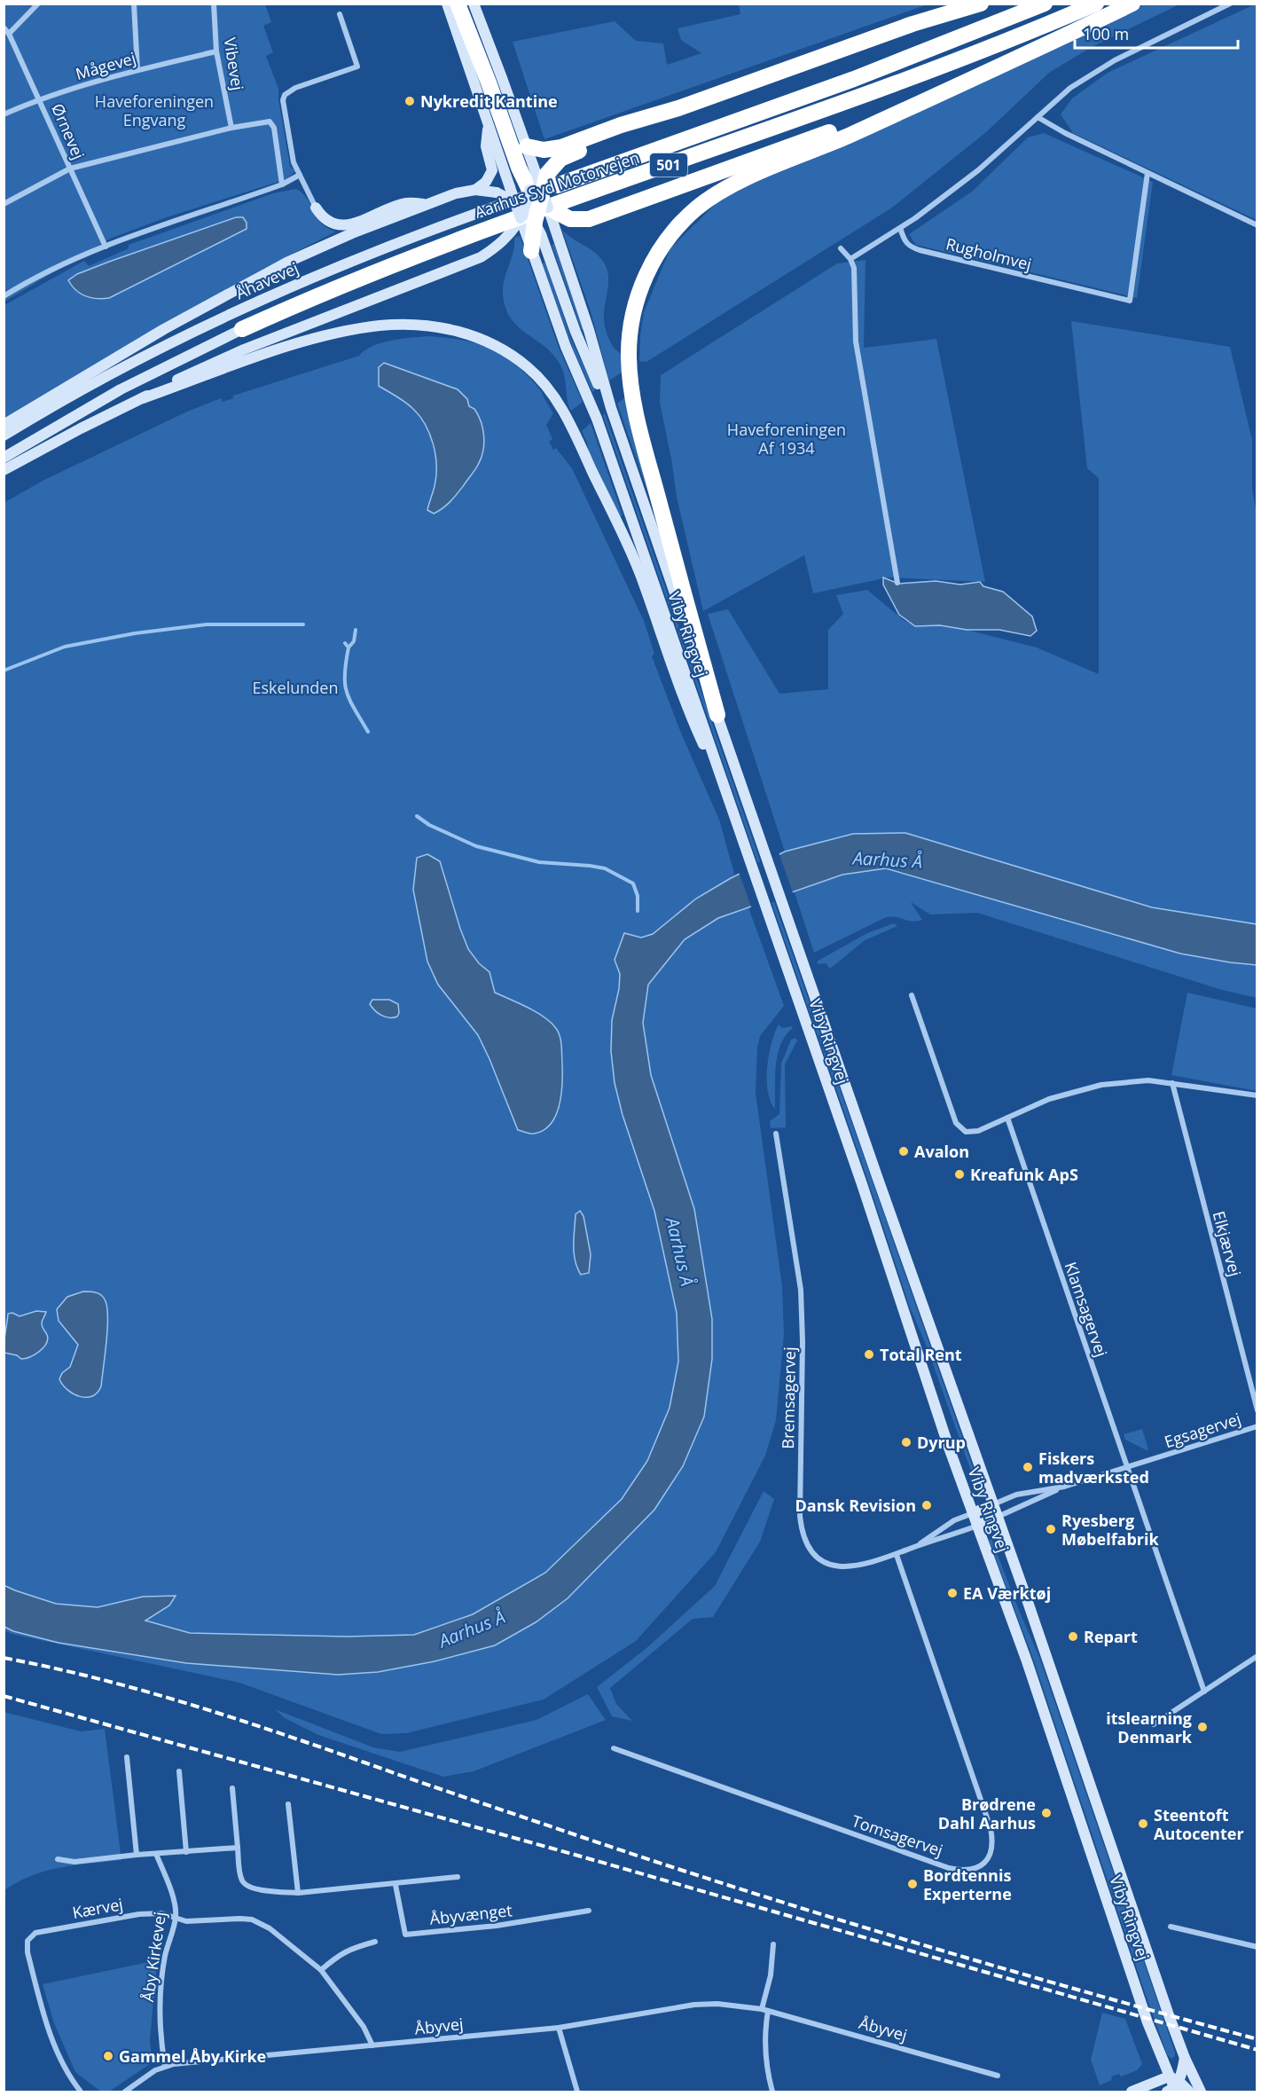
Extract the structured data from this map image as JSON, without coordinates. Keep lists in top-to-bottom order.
{
  "streets": {
    "highway": ["501", "Aarhus Syd Motorvejen"],
    "main road": ["Åhavevej", "Viby Ringvej"],
    "street": [
      "Vibevej",
      "Mågevej",
      "Ørnevej",
      "Rugholmvej",
      "Elkjærvej",
      "Klamsagervej",
      "Bremsagervej",
      "Egsagervej",
      "Tomsagervej",
      "Kærvej",
      "Åbyvænget",
      "Åby Kirkevej",
      "Åbyvej"
    ]
  },
  "crossings": [
    ["Vibevej", "Mågevej"],
    ["Mågevej", "Ørnevej"],
    ["Aarhus Syd Motorvejen", "Åhavevej"],
    ["Aarhus Syd Motorvejen", "Viby Ringvej"],
    ["Åhavevej", "Viby Ringvej"],
    ["Viby Ringvej", "Bremsagervej"],
    ["Viby Ringvej", "Egsagervej"],
    ["Klamsagervej", "Egsagervej"],
    ["Bremsagervej", "Tomsagervej"],
    ["Kærvej", "Åby Kirkevej"],
    ["Kærvej", "Åbyvej"],
    ["Åby Kirkevej", "Åbyvej"]
  ],
  "water": ["Aarhus Å"],
  "parks": ["Haveforeningen Engvang", "Haveforeningen Af 1934", "Eskelunden"],
  "places": [
    "Nykredit Kantine",
    "Avalon",
    "Kreafunk ApS",
    "Total Rent",
    "Dyrup",
    "Fiskers madværksted",
    "Dansk Revision",
    "Ryesberg Møbelfabrik",
    "EA Værktøj",
    "Repart",
    "itslearning Denmark",
    "Brødrene Dahl Aarhus",
    "Steentoft Autocenter",
    "Bordtennis Experterne",
    "Gammel Åby Kirke"
  ],
  "scale_bar": "100 m"
}
